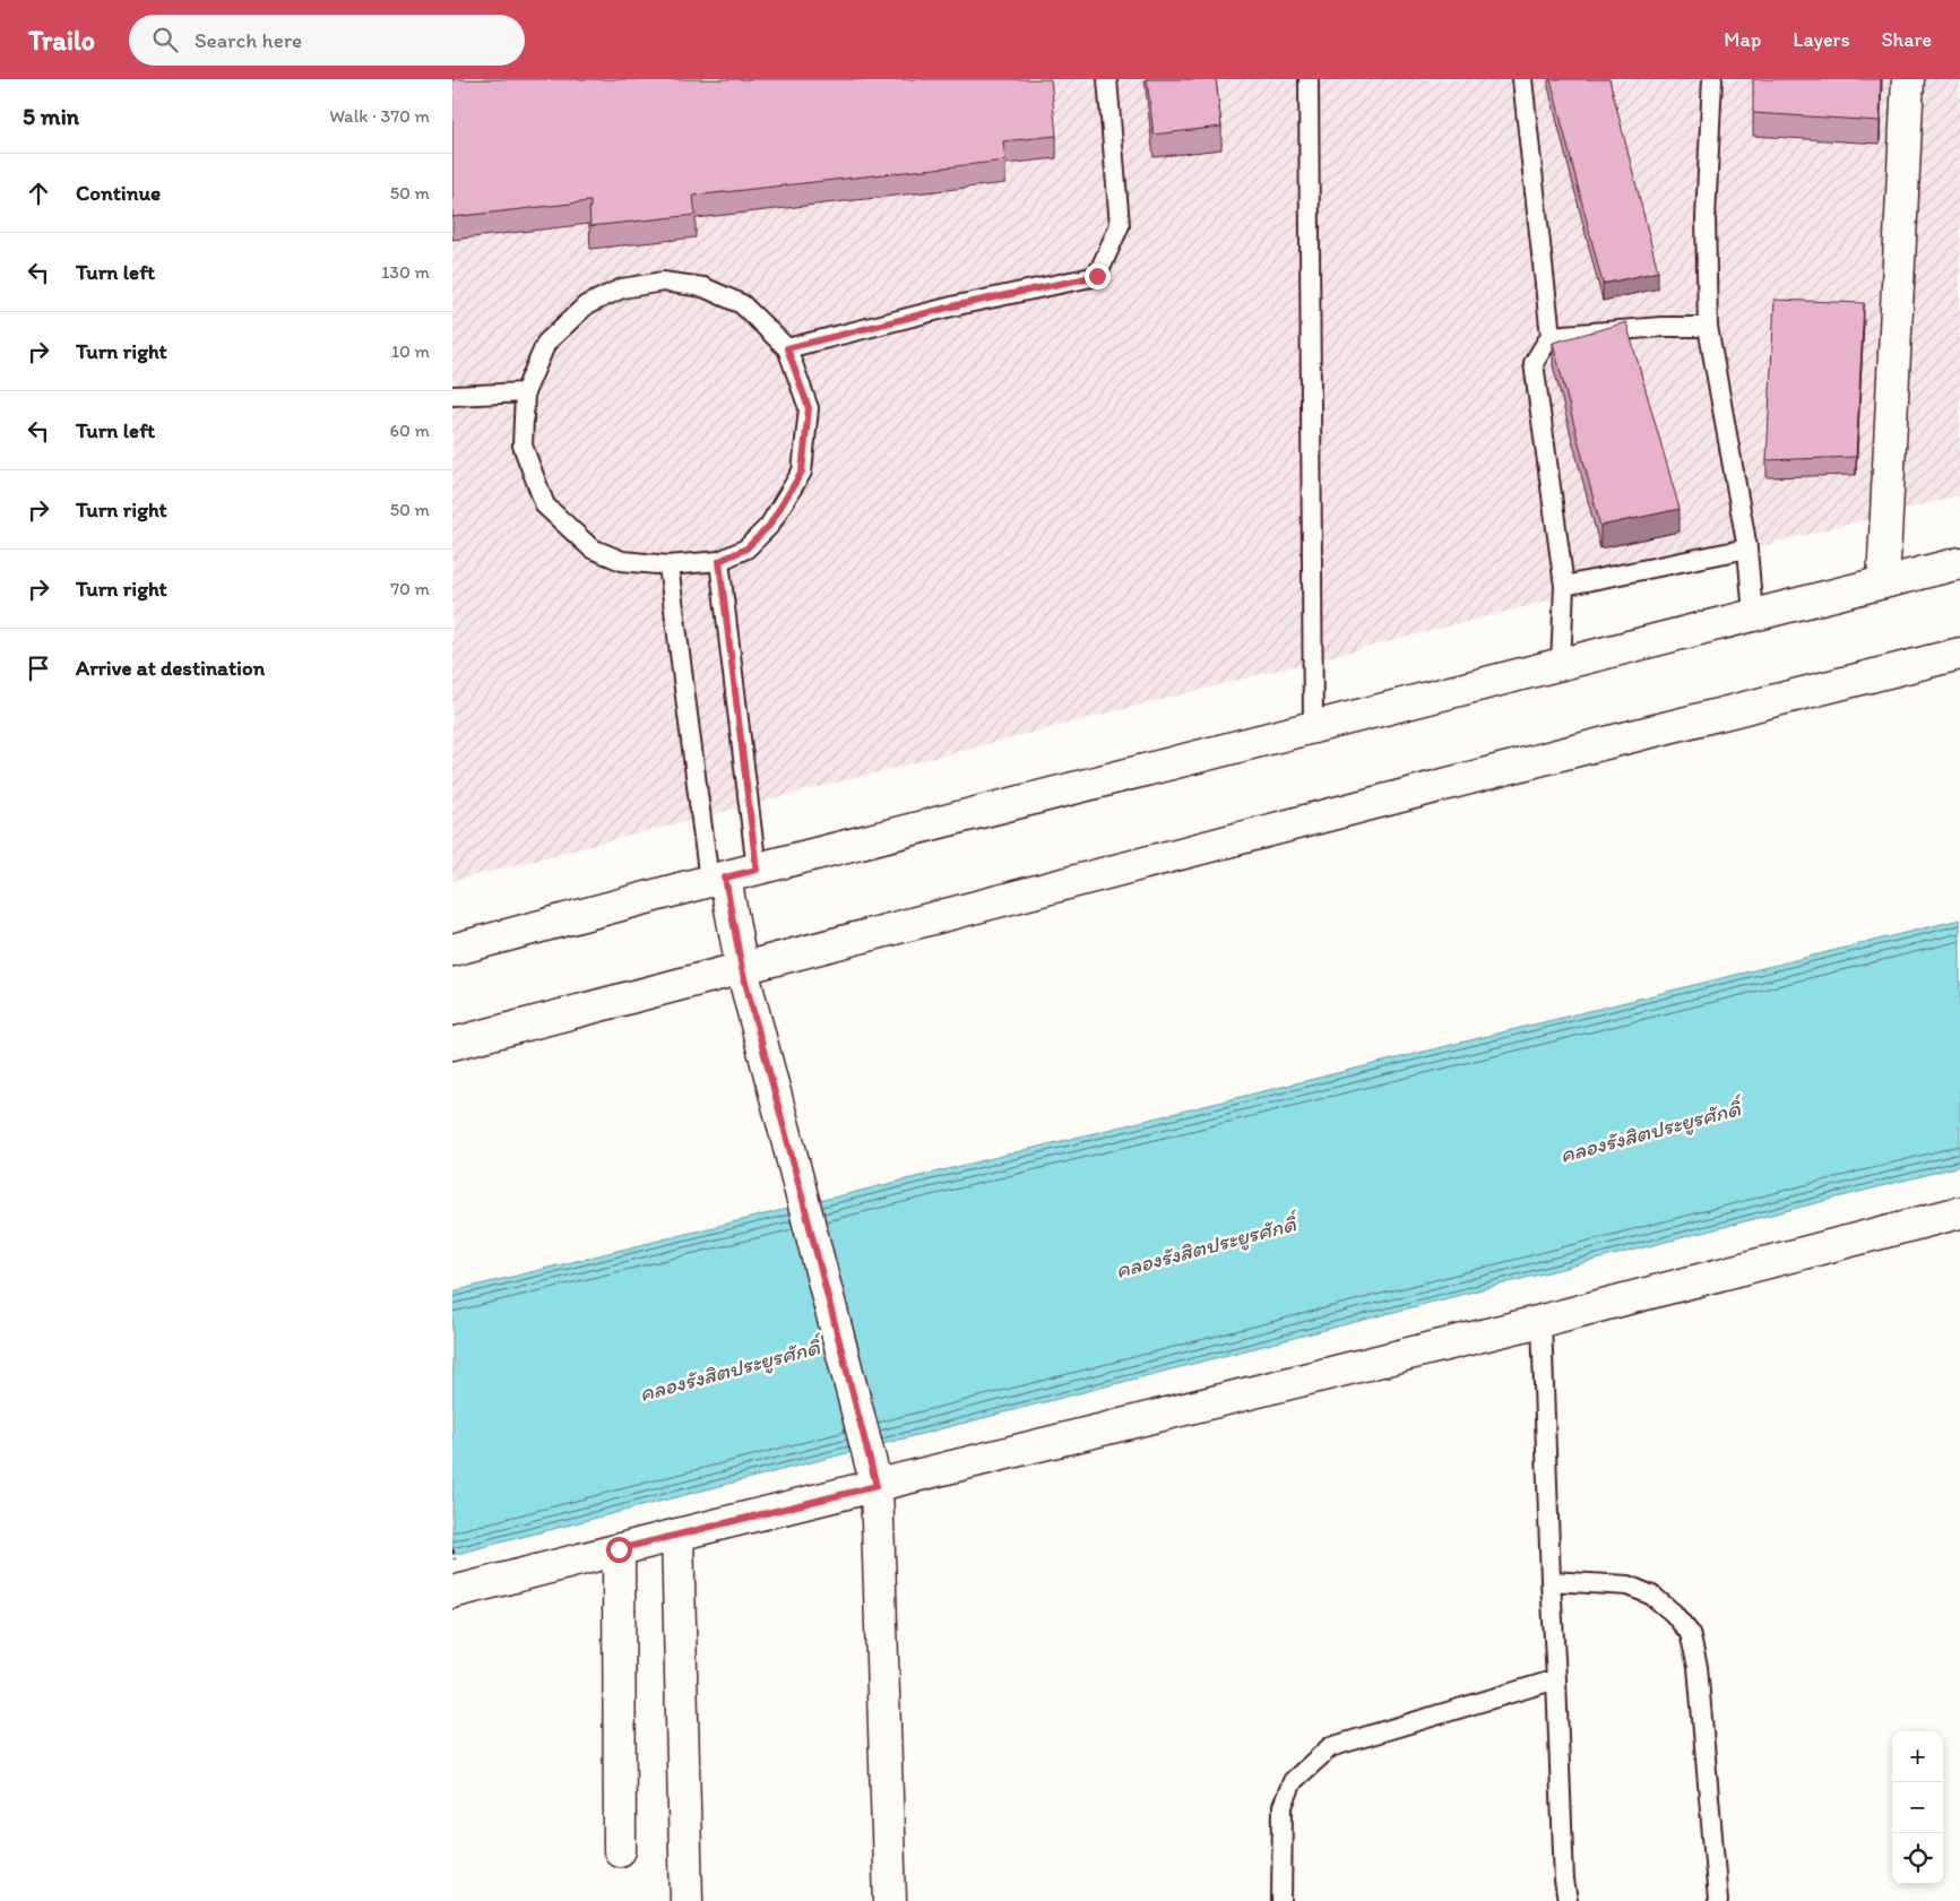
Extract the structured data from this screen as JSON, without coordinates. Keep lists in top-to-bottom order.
{
  "water": ["คลองรังสิตประยูรศักดิ์"],
  "page": {
    "header": "Trailo",
    "search": "Search here",
    "nav": ["Map", "Layers", "Share"],
    "heading": ["5 min", "Walk · 370 m"],
    "list": [
      ["Continue", "50 m"],
      ["Turn left", "130 m"],
      ["Turn right", "10 m"],
      ["Turn left", "60 m"],
      ["Turn right", "50 m"],
      ["Turn right", "70 m"],
      "Arrive at destination"
    ],
    "map_buttons": ["+", "−"]
  }
}
